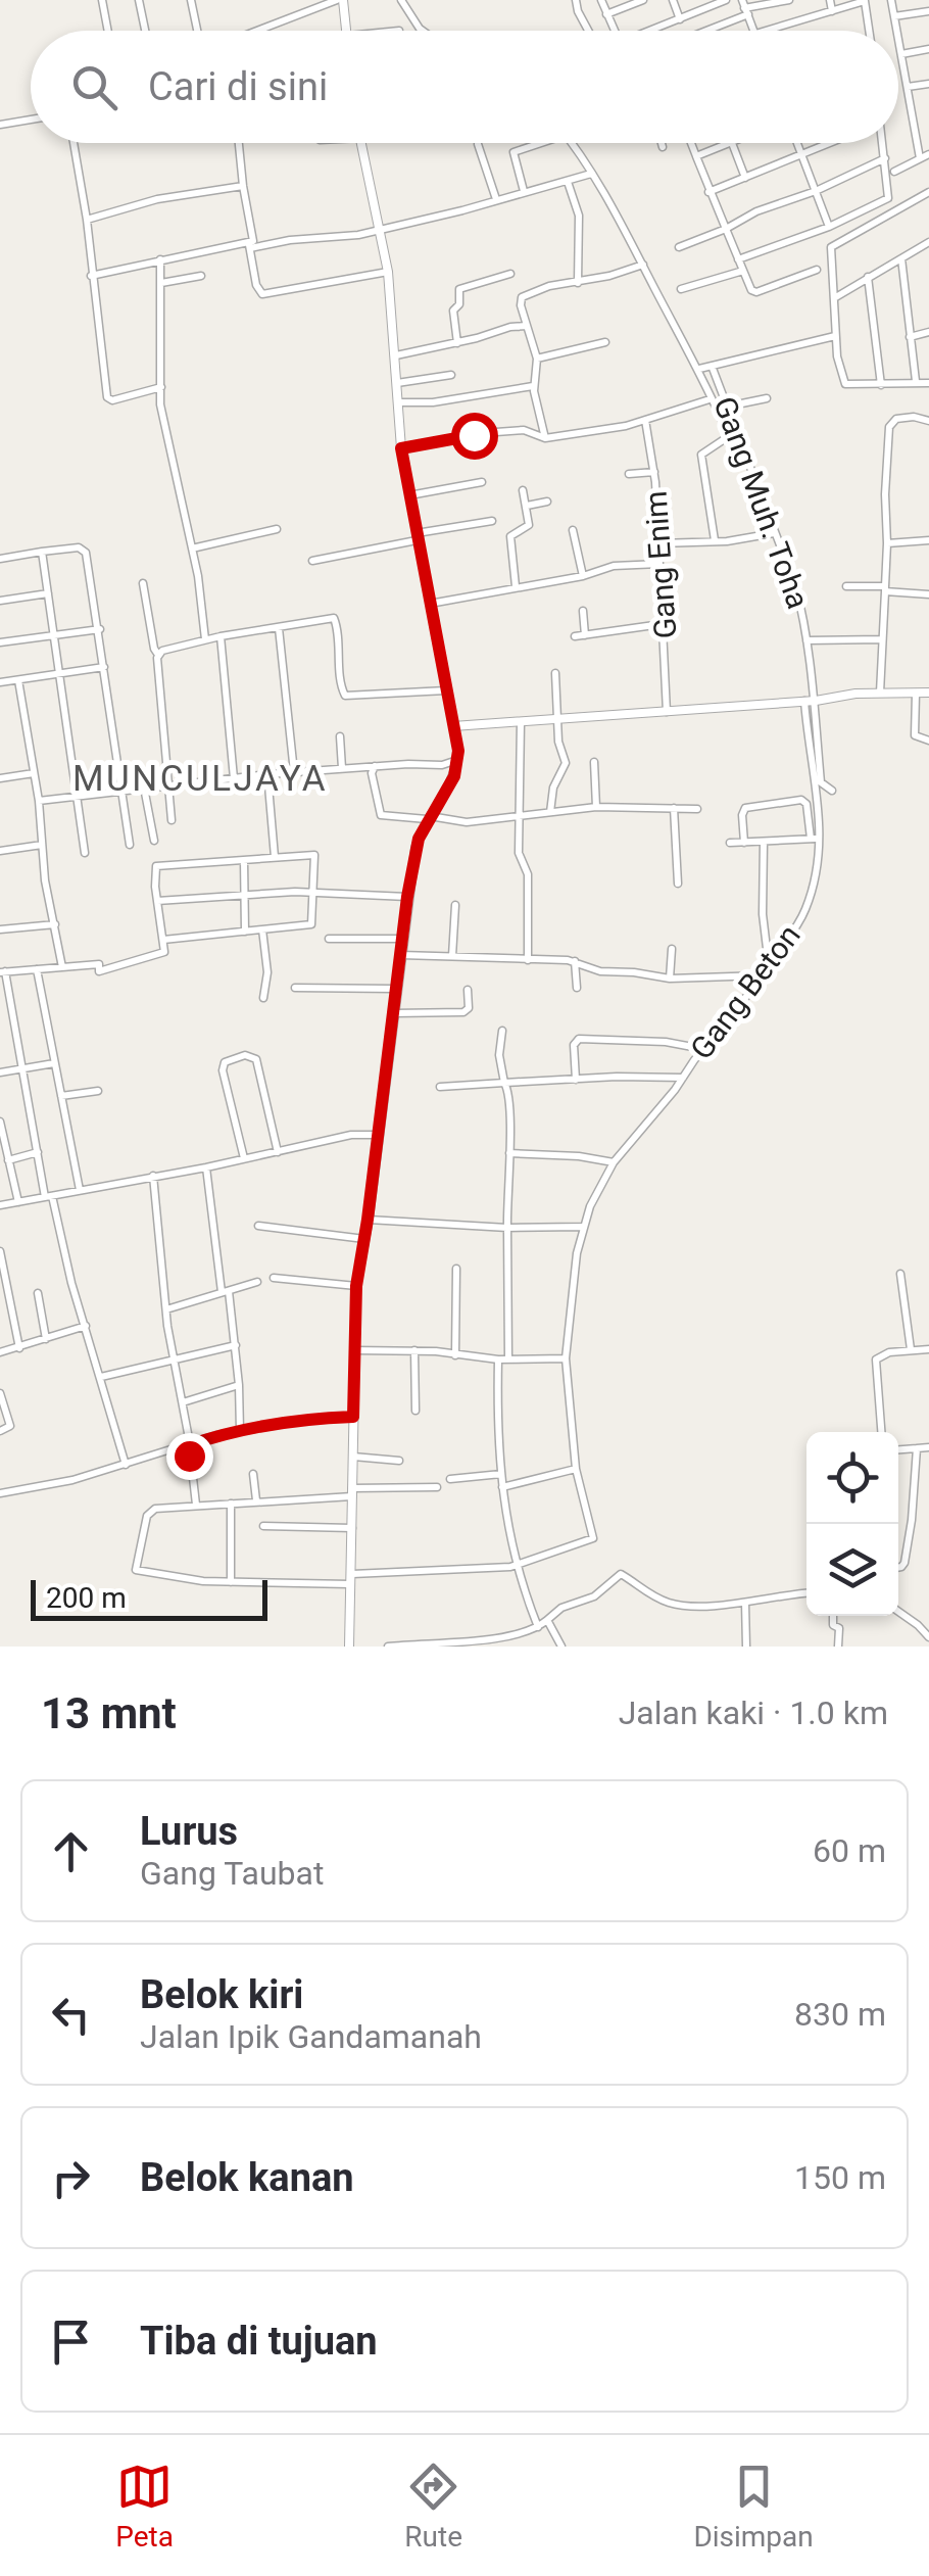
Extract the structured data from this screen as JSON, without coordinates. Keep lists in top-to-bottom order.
{
  "streets": {
    "street": ["Gang Muh. Toha", "Gang Enim", "Gang Beton"]
  },
  "districts": ["MUNCULJAYA"],
  "scale_bar": "200 m",
  "page": {
    "search": "Cari di sini",
    "scale": "200 m",
    "heading": ["13 mnt", "Jalan kaki · 1.0 km"],
    "list": [
      ["Lurus", "Gang Taubat", "60 m"],
      ["Belok kiri", "Jalan Ipik Gandamanah", "830 m"],
      ["Belok kanan", "150 m"],
      "Tiba di tujuan"
    ],
    "nav": ["Peta", "Rute", "Disimpan"]
  }
}
